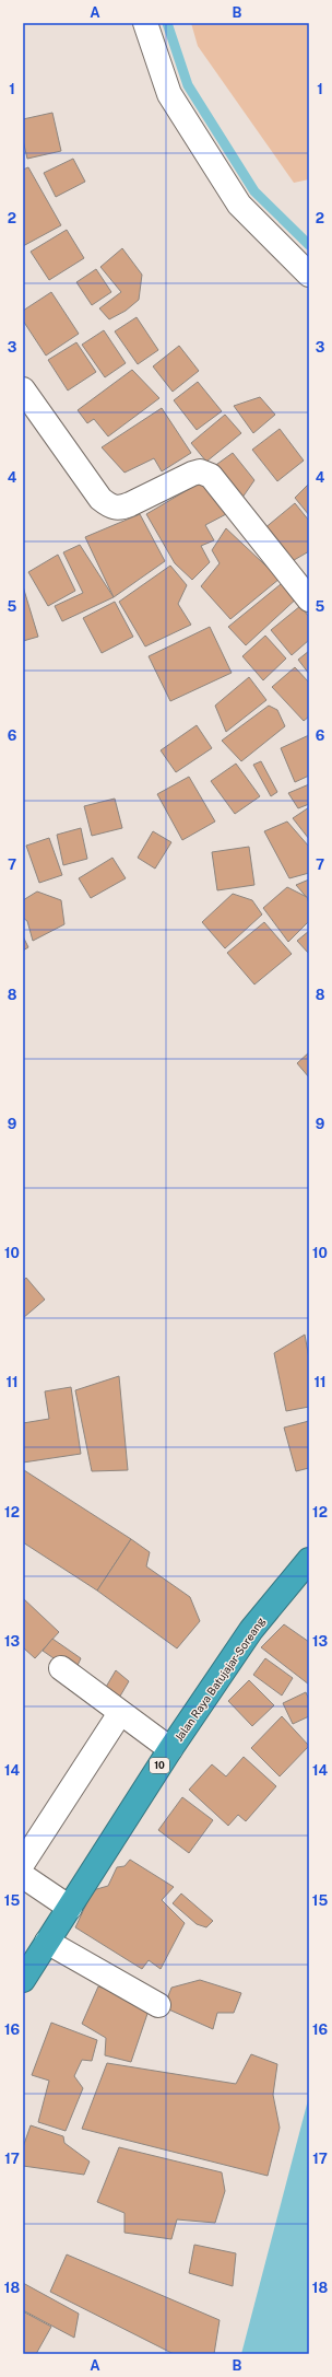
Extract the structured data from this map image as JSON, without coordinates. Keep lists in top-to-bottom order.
{
  "streets": {
    "highway": ["Jalan Raya Batujajar-Soreang", "10"]
  },
  "grid": {
    "columns": ["A", "B"],
    "rows": [
      "1",
      "2",
      "3",
      "4",
      "5",
      "6",
      "7",
      "8",
      "9",
      "10",
      "11",
      "12",
      "13",
      "14",
      "15",
      "16",
      "17",
      "18"
    ]
  }
}
